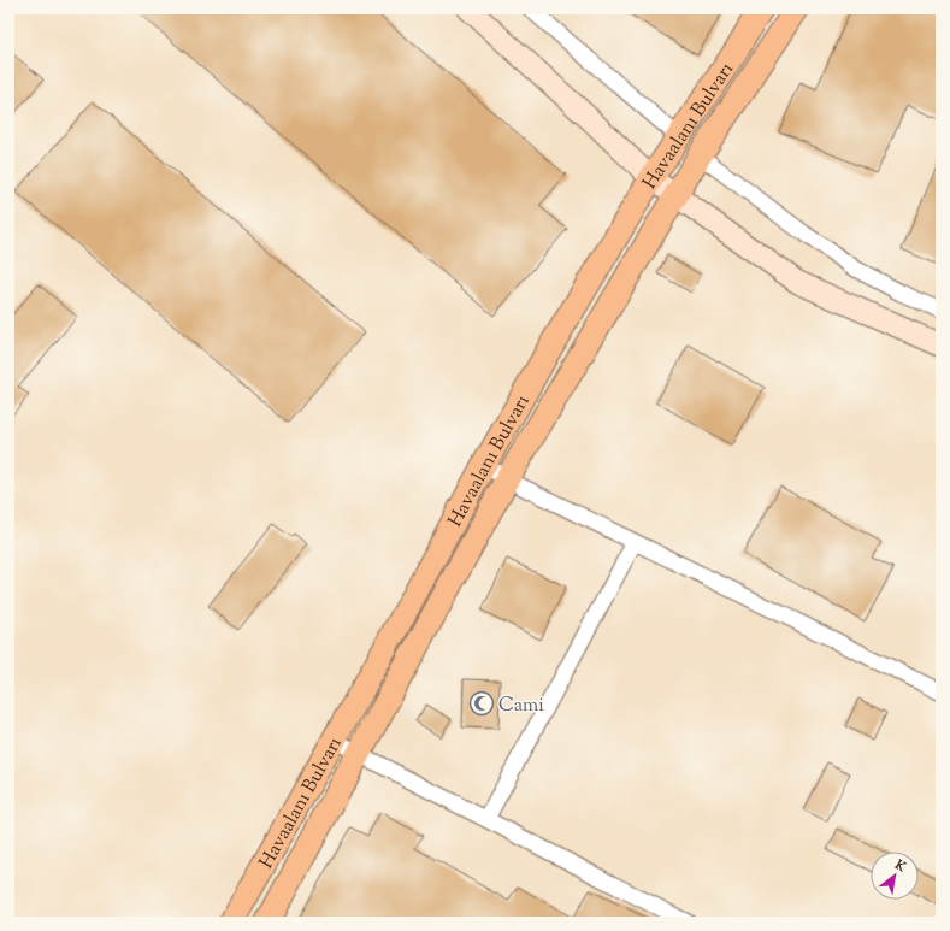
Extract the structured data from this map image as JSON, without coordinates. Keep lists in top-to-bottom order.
{
  "streets": {
    "main road": ["Havaalanı Bulvarı"]
  },
  "places": {
    "mosque": ["Cami"]
  },
  "north": "top right"
}
